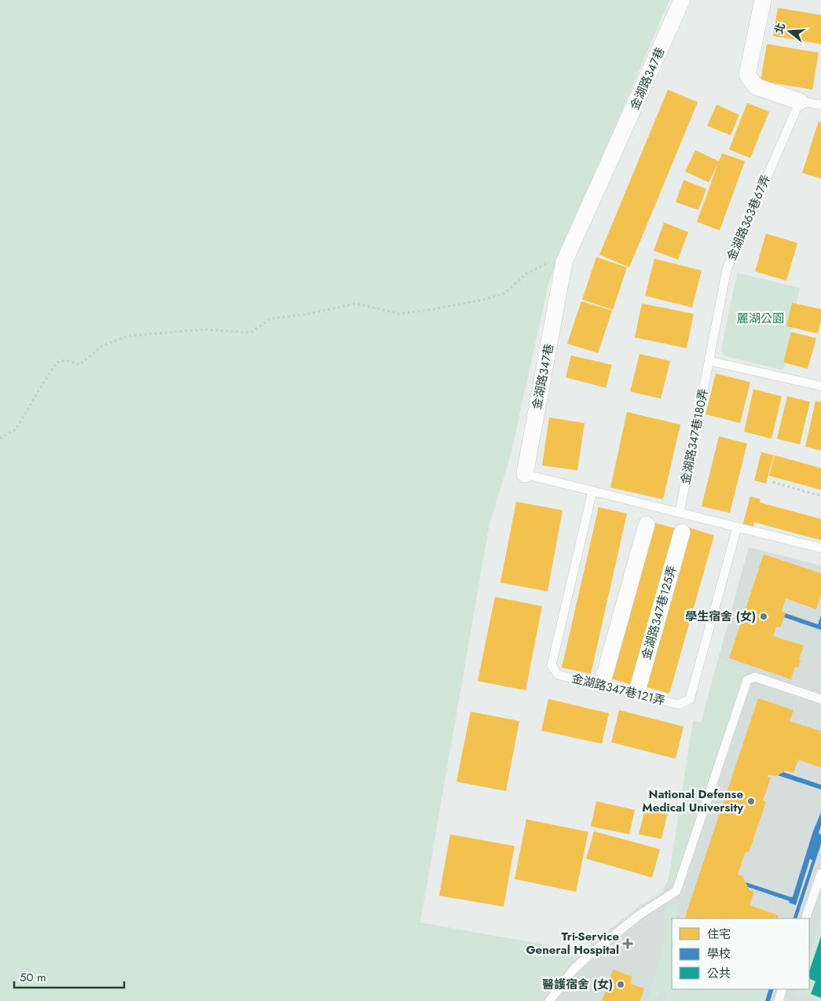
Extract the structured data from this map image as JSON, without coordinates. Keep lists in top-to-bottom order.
{
  "streets": {
    "street": ["金湖路347巷", "金湖路347巷125弄"],
    "lane": ["金湖路363巷67弄", "金湖路347巷180弄", "金湖路347巷121弄"]
  },
  "crossings": [
    ["金湖路347巷", "金湖路347巷180弄"],
    ["金湖路347巷", "金湖路347巷121弄"],
    ["金湖路363巷67弄", "金湖路347巷180弄"],
    ["金湖路347巷125弄", "金湖路347巷121弄"]
  ],
  "parks": ["麗湖公園"],
  "places": {
    "other": ["學生宿舍 (女)", "National Defense Medical University", "醫護宿舍 (女)"],
    "health": ["Tri-Service General Hospital"]
  },
  "legend": ["住宅", "學校", "公共"],
  "scale_bar": "50 m",
  "north": "left"
}
